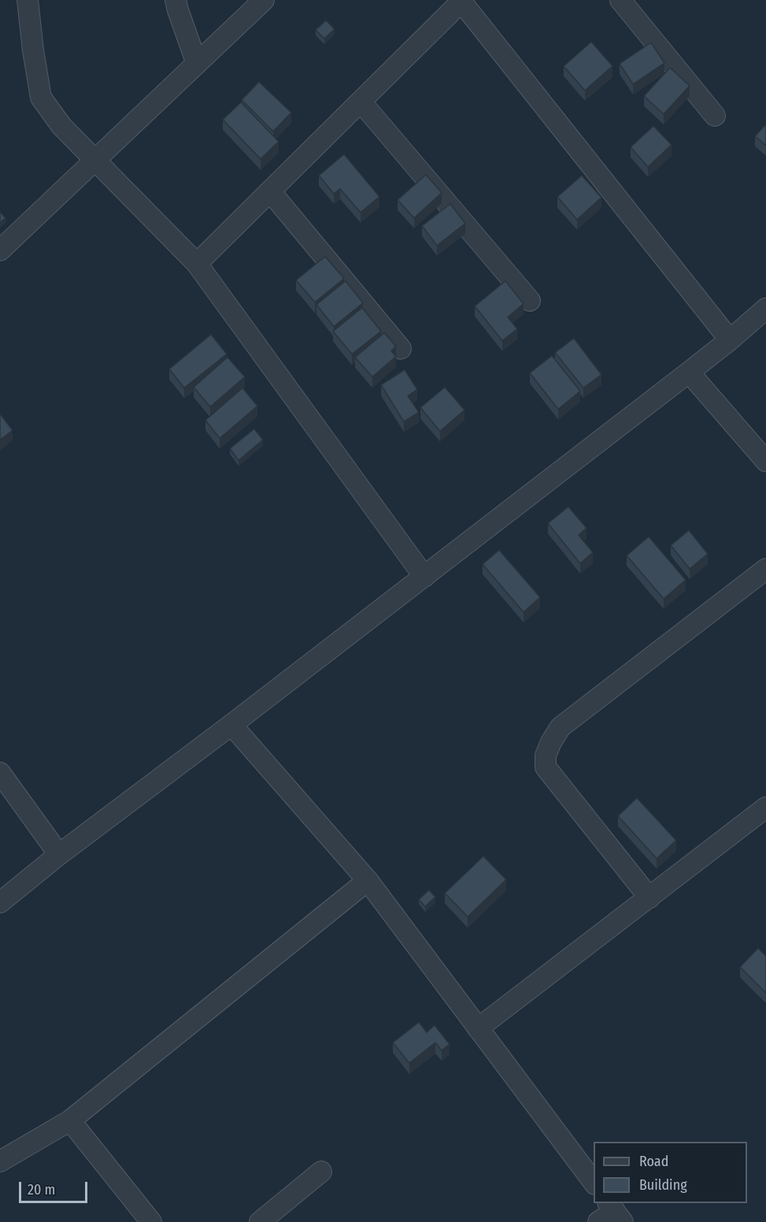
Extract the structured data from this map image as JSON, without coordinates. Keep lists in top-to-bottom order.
{
  "legend": ["Road", "Building"],
  "scale_bar": "20 m"
}
